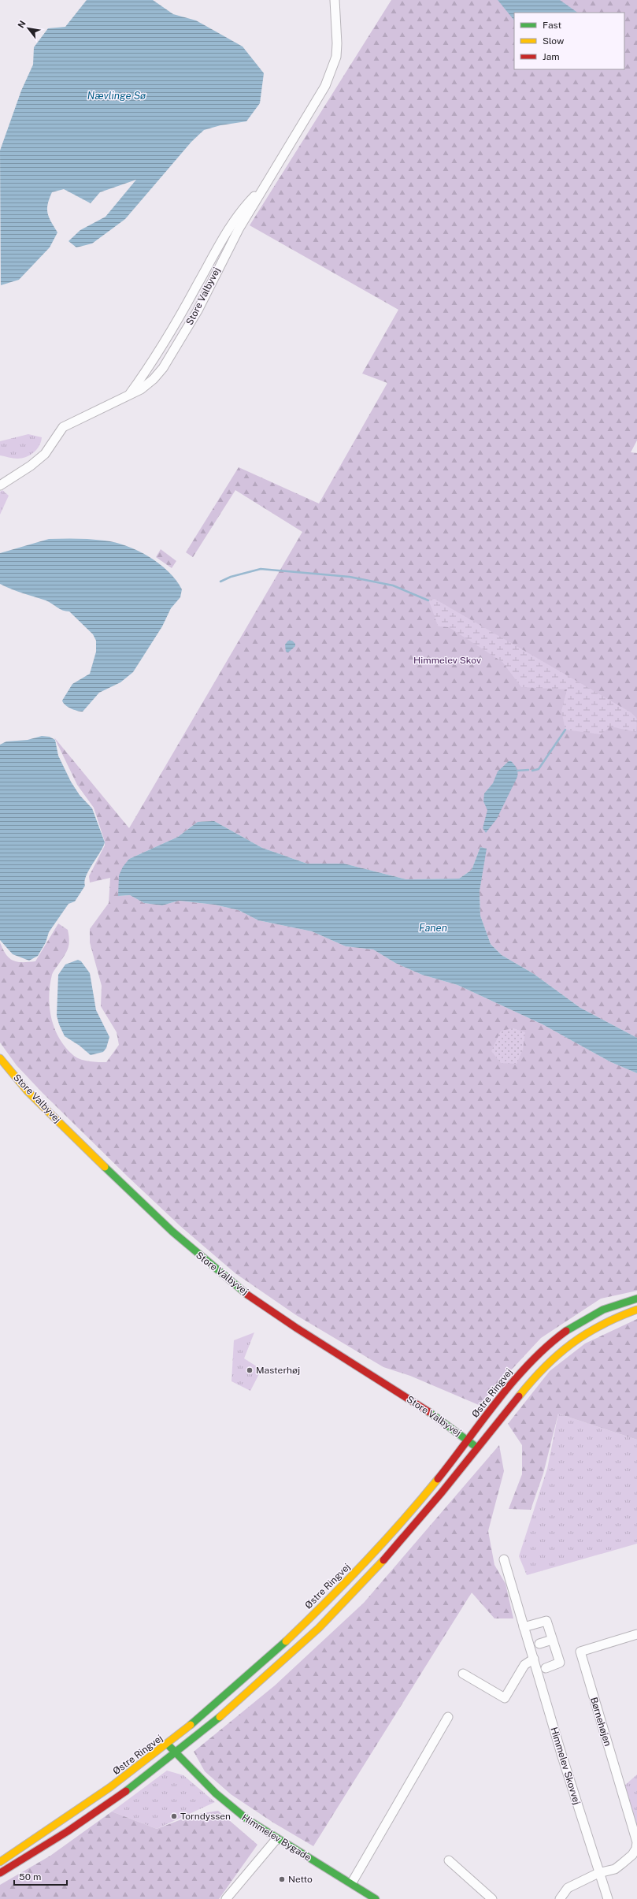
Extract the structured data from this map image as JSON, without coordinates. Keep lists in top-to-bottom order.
{
  "streets": {
    "main road": ["Store Valbyvej", "Østre Ringvej", "Himmelev Bygade"],
    "street": ["Børnehøjen", "Himmelev Skovvej"]
  },
  "crossings": [
    ["Store Valbyvej", "Østre Ringvej"],
    ["Østre Ringvej", "Himmelev Bygade"],
    ["Børnehøjen", "Himmelev Skovvej"]
  ],
  "water": ["Nævlinge Sø", "Fanen"],
  "parks": ["Himmelev Skov"],
  "places": ["Masterhøj", "Torndyssen", "Netto"],
  "legend": ["Fast", "Slow", "Jam"],
  "scale_bar": "50 m",
  "north": "top left"
}
